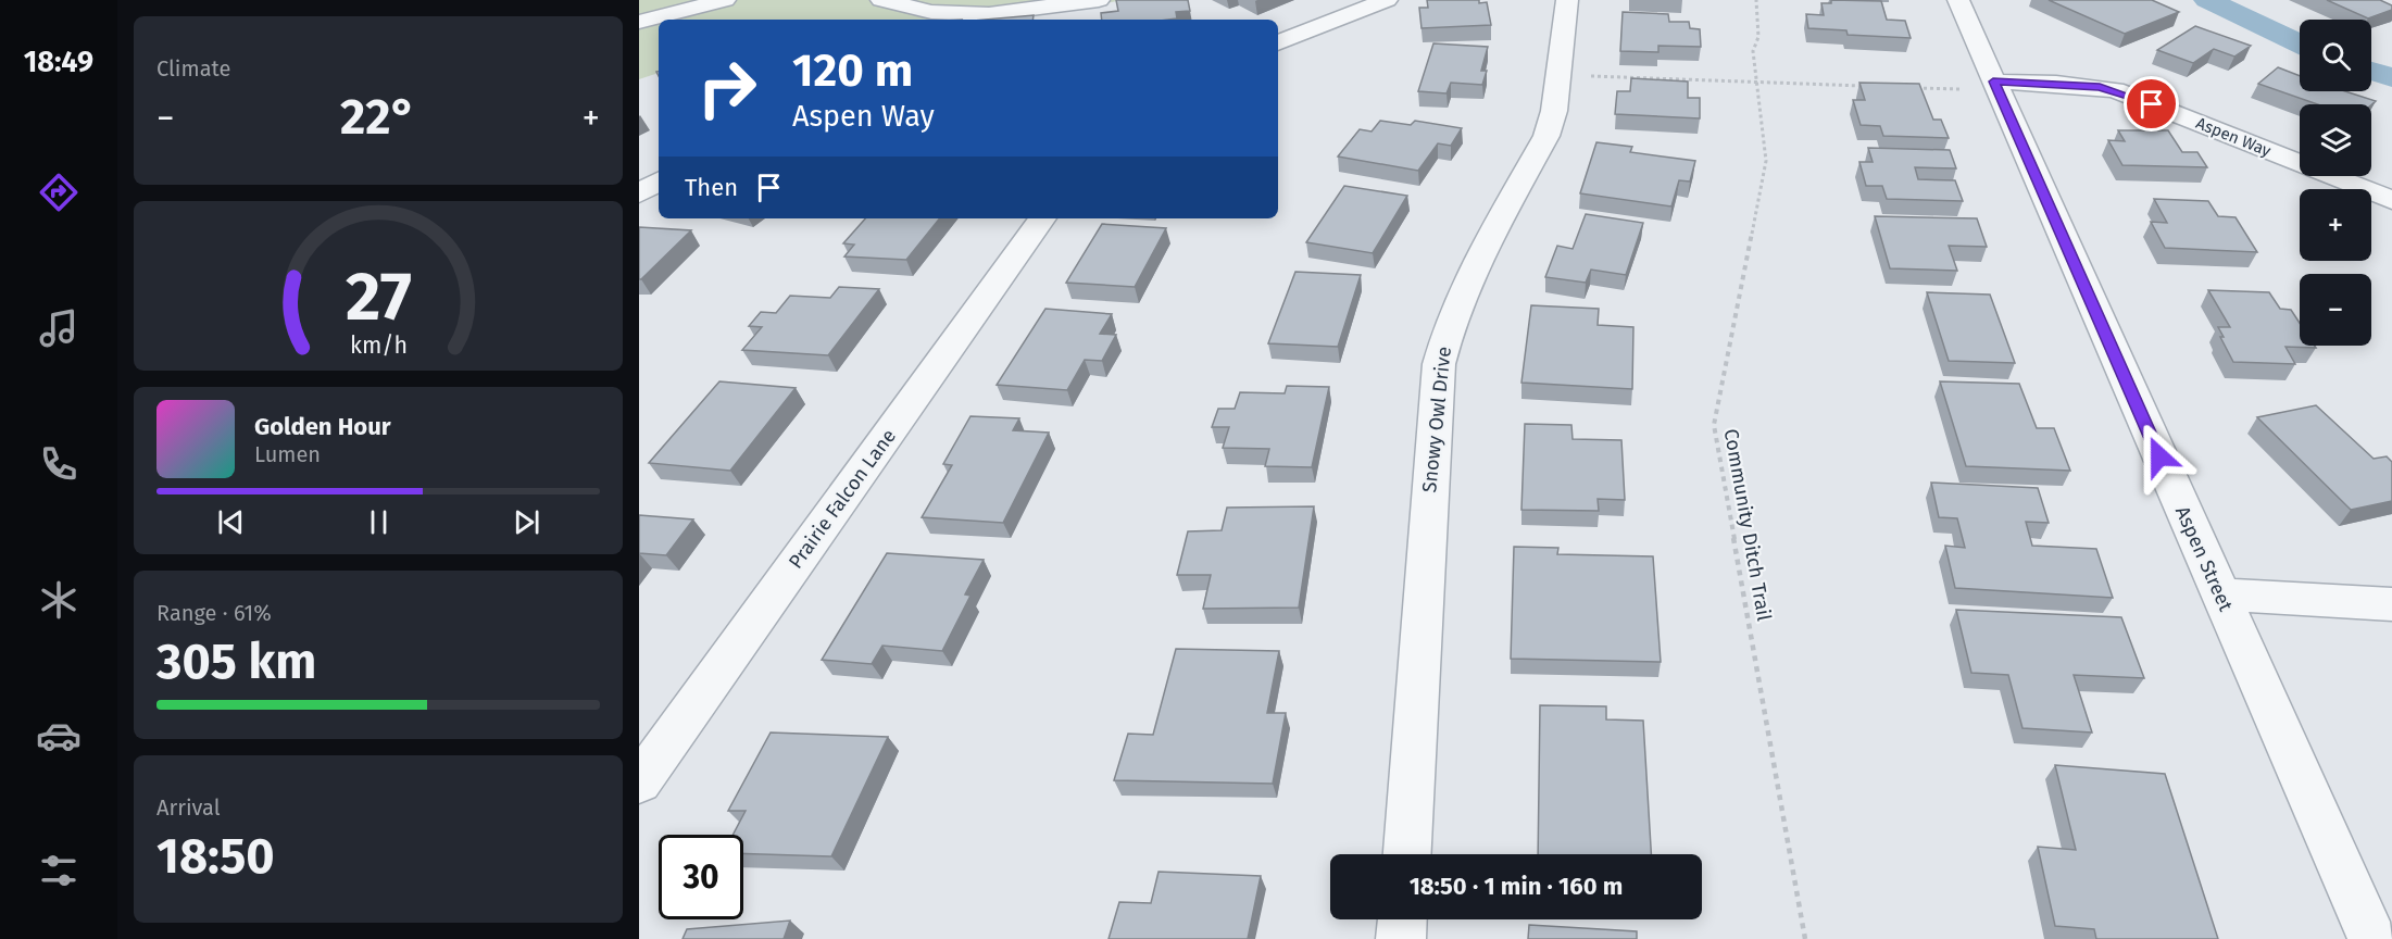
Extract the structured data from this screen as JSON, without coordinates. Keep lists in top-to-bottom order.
{
  "streets": {
    "street": [
      "Aspen Way",
      "Snowy Owl Drive",
      "Prairie Falcon Lane",
      "Aspen Street"
    ],
    "path": ["Community Ditch Trail"]
  },
  "crossings": [
    ["Aspen Way", "Aspen Street"]
  ],
  "page": {
    "tabs": "18:49",
    "tile": [
      "Climate",
      ["Range · 61%", "305 km"],
      ["Arrival", "18:50"]
    ],
    "map_buttons": ["+", "−"],
    "turn": ["120 m", "Aspen Way"],
    "heat": ["−", "22°", "+"],
    "then": "Then",
    "song": ["Golden Hour", "Lumen"],
    "limit": "30",
    "trip": "18:50 · 1 min · 160 m",
    "gauge": ["27", "km/h"]
  }
}
